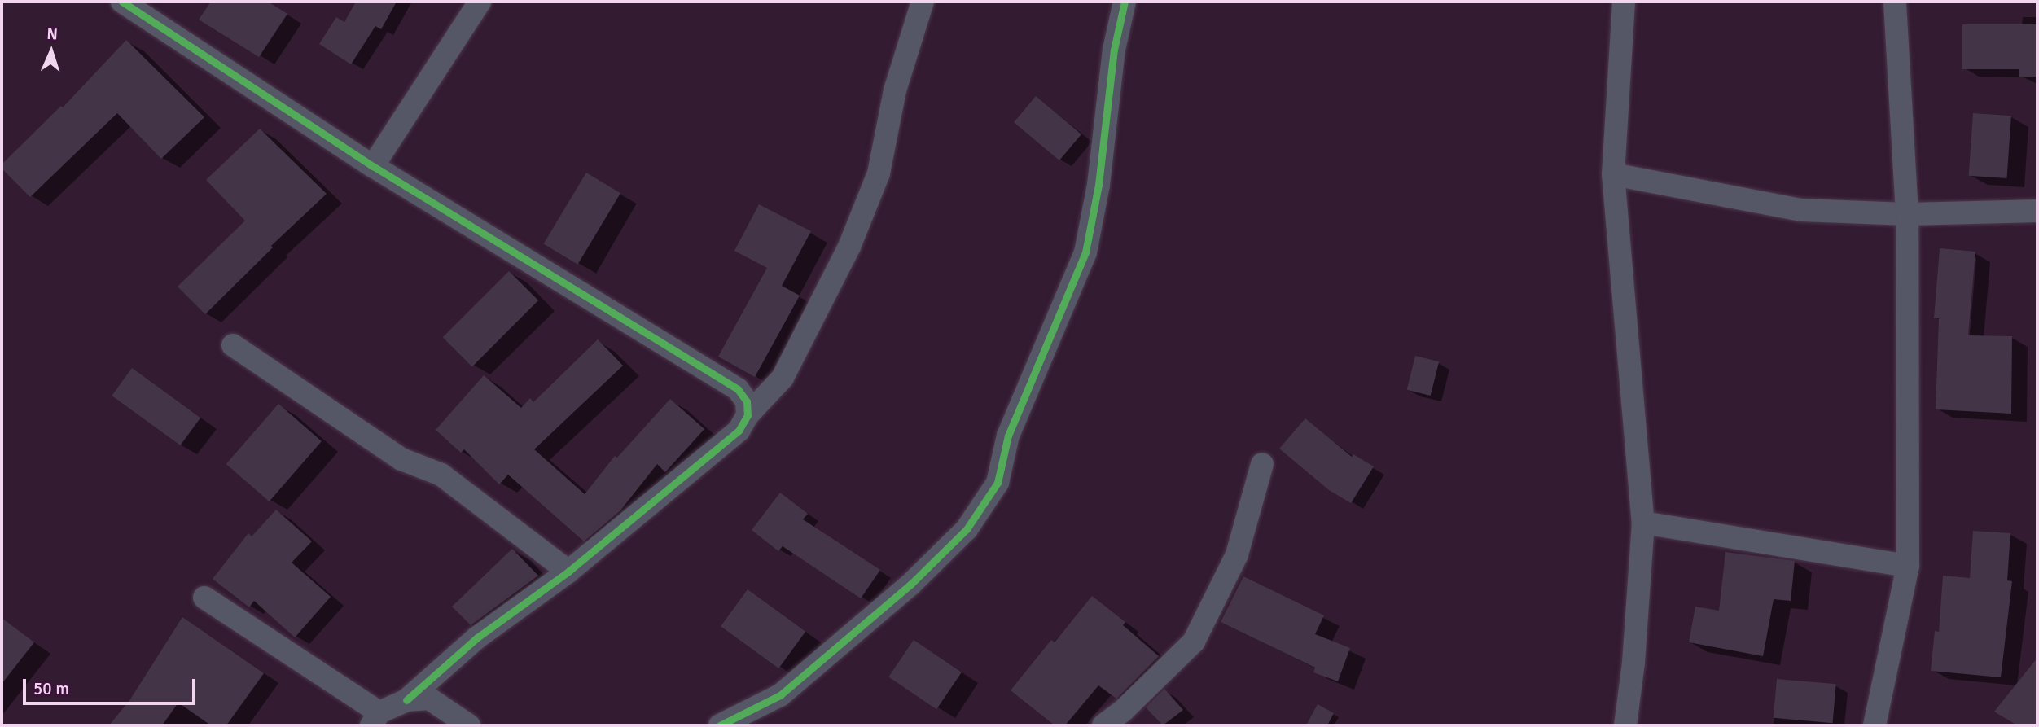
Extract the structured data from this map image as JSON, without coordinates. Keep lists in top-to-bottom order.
{
  "scale_bar": "50 m",
  "north": "top"
}
